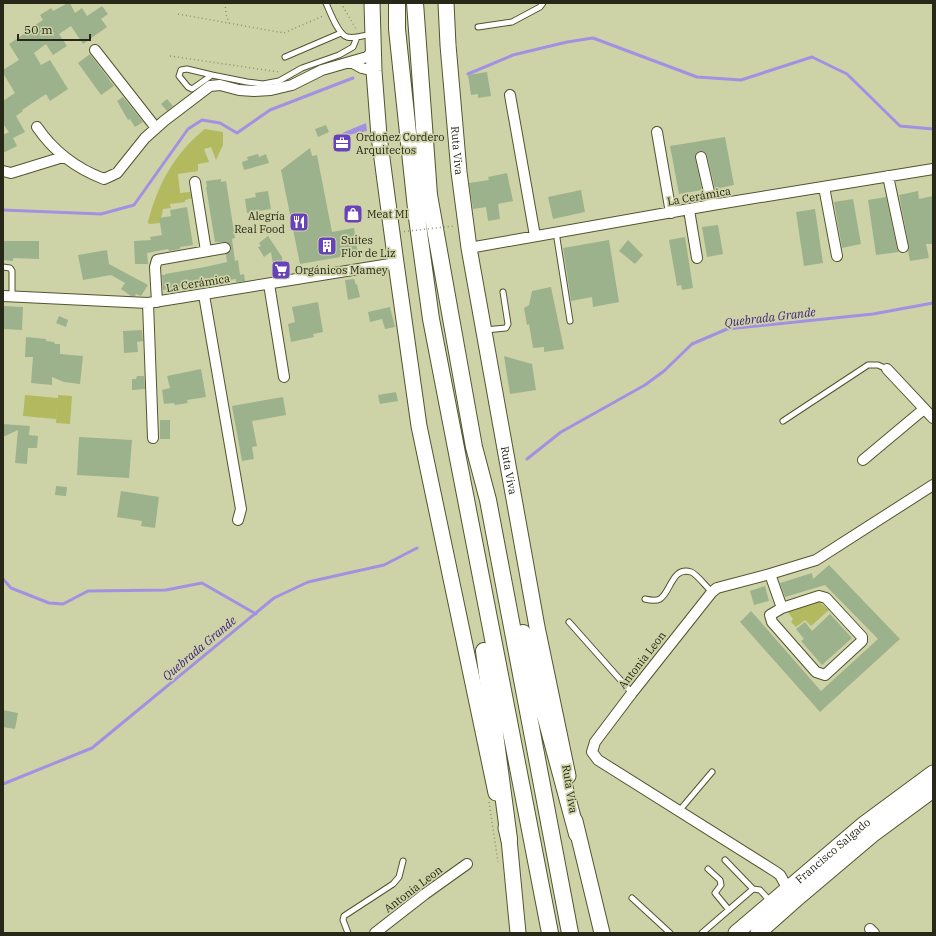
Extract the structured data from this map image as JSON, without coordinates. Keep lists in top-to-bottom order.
{
  "streets": {
    "main road": ["Ruta Viva", "Francisco Salgado"],
    "street": ["La Cerámica", "Antonia Leon"]
  },
  "crossings": [
    ["Ruta Viva", "La Cerámica"],
    ["Antonia Leon", "Francisco Salgado"]
  ],
  "water": ["Quebrada Grande"],
  "places": {
    "office": ["Ordoñez Cordero Arquitectos"],
    "shop": ["Meat MI"],
    "restaurant": ["Alegría Real Food"],
    "building": ["Suites Flor de Liz"],
    "supermarket": ["Orgánicos Mamey"]
  },
  "scale_bar": "50 m"
}
